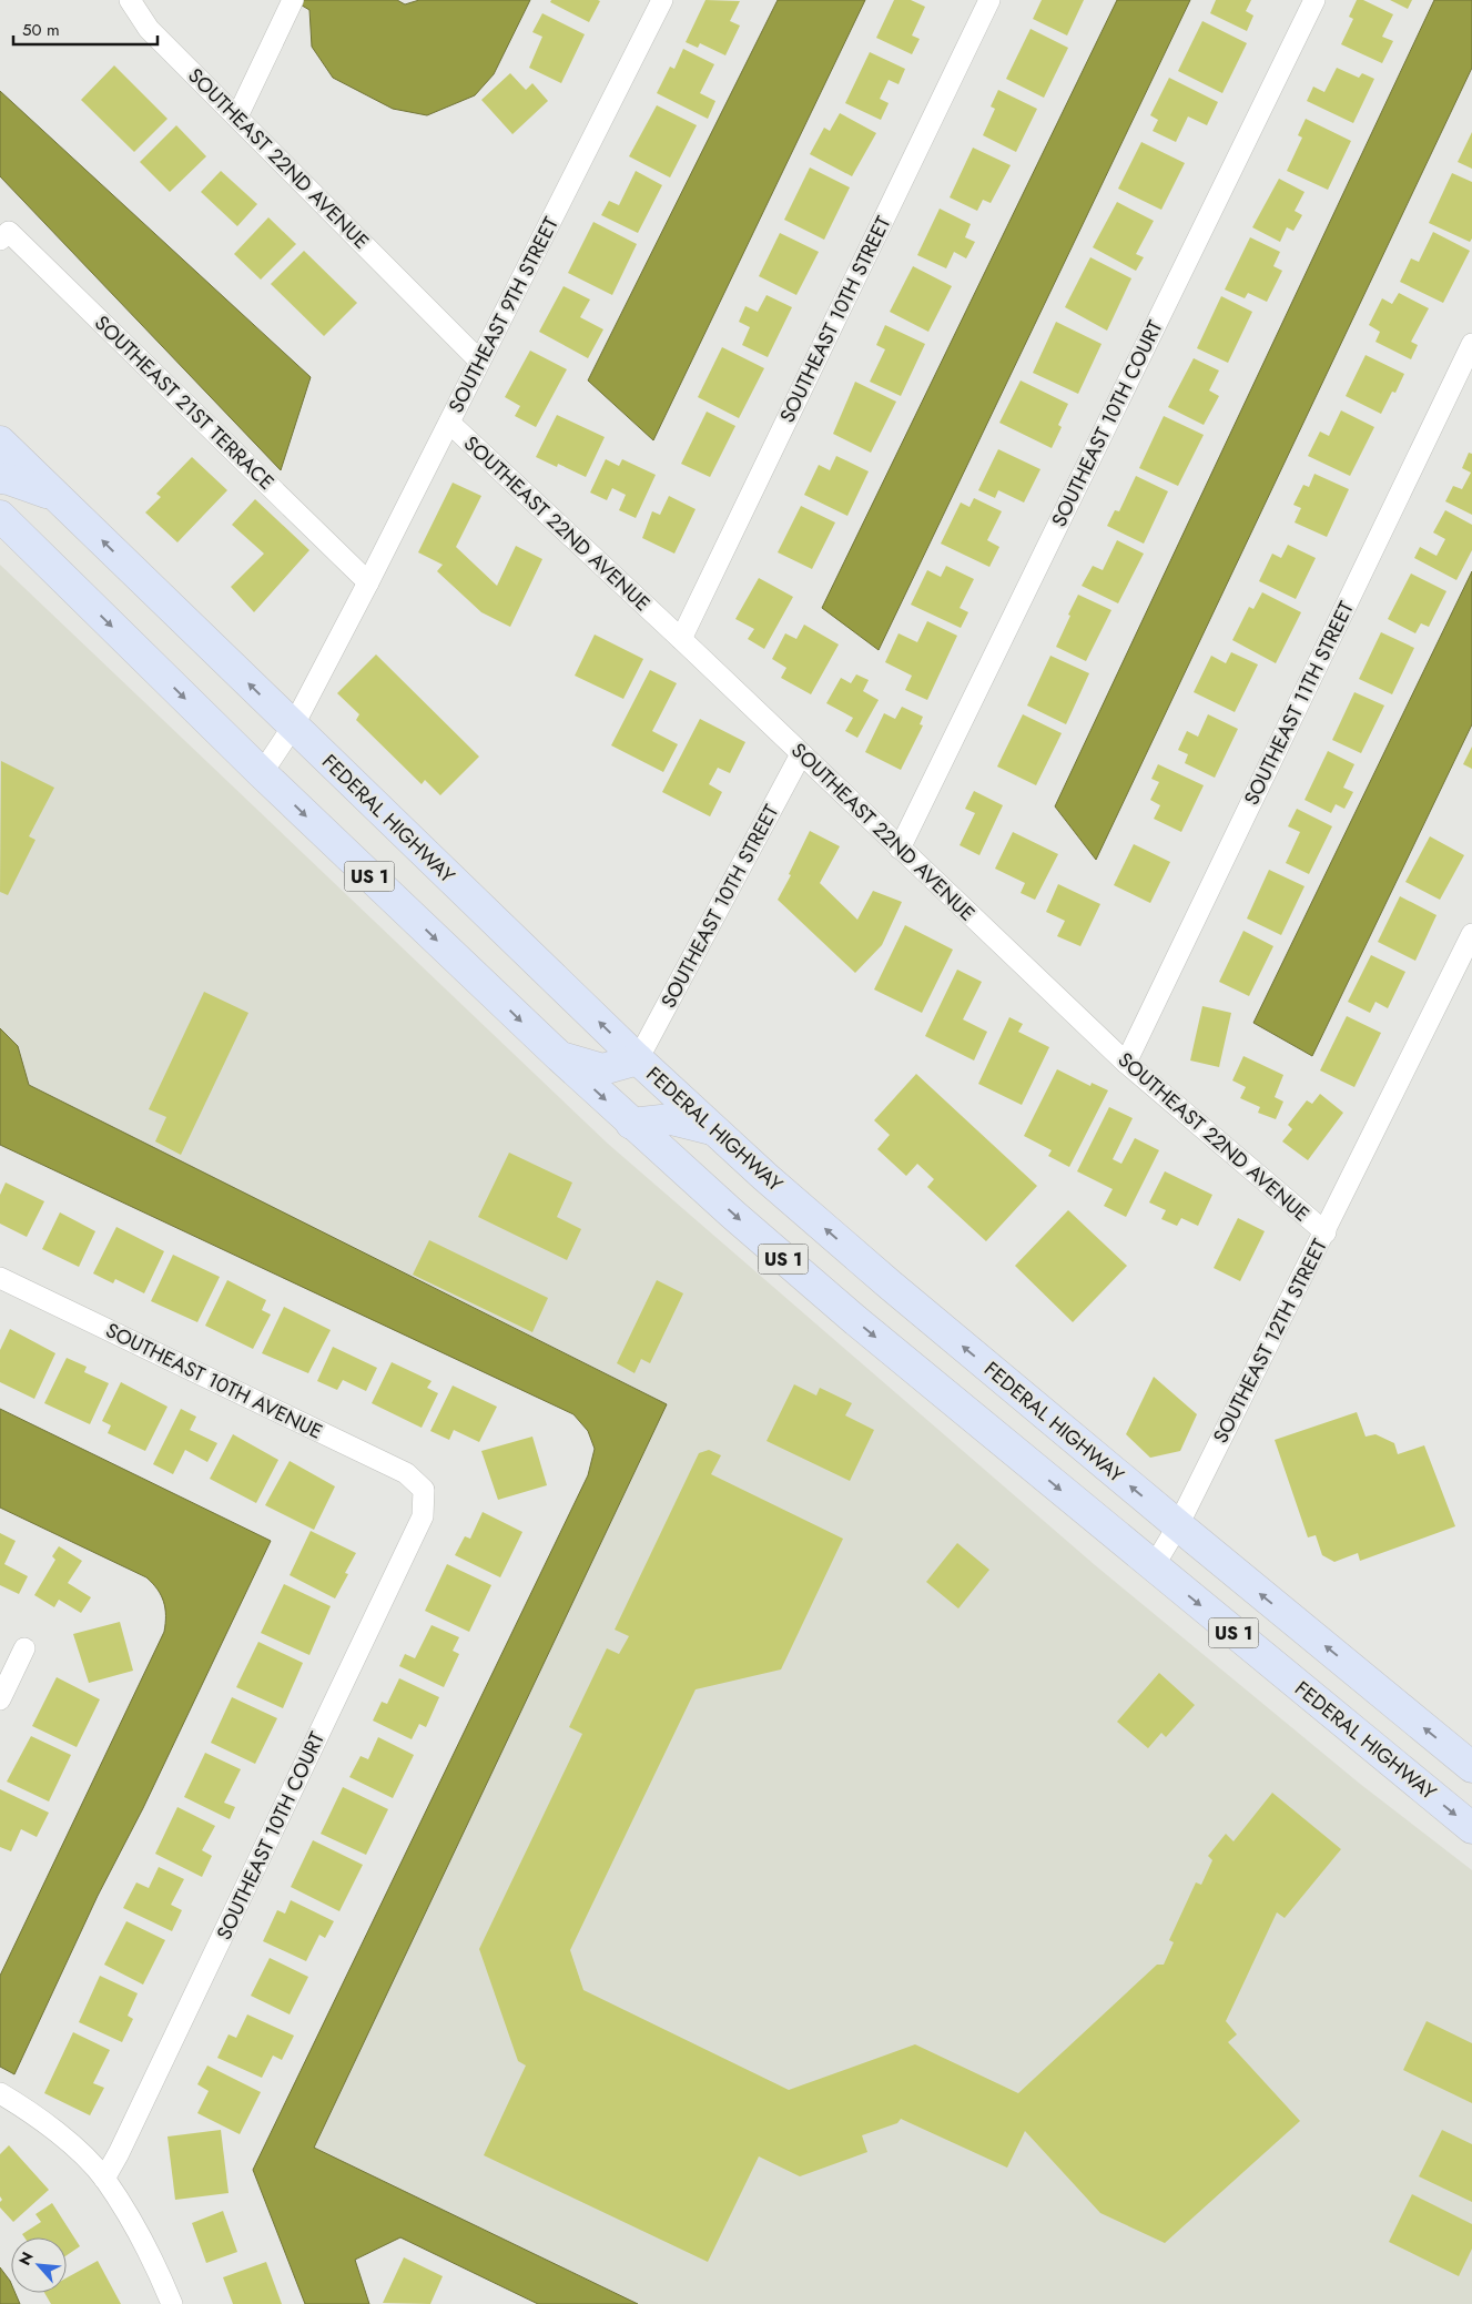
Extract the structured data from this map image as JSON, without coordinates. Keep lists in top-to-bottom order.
{
  "streets": {
    "main road": ["FEDERAL HIGHWAY", "US 1"],
    "street": [
      "SOUTHEAST 22ND AVENUE",
      "SOUTHEAST 9TH STREET",
      "SOUTHEAST 10TH STREET",
      "SOUTHEAST 21ST TERRACE",
      "SOUTHEAST 10TH COURT",
      "SOUTHEAST 11TH STREET",
      "SOUTHEAST 12TH STREET",
      "SOUTHEAST 10TH AVENUE"
    ]
  },
  "crossings": [
    ["SOUTHEAST 22ND AVENUE", "SOUTHEAST 9TH STREET"],
    ["SOUTHEAST 22ND AVENUE", "SOUTHEAST 10TH STREET"],
    ["SOUTHEAST 22ND AVENUE", "SOUTHEAST 10TH COURT"],
    ["SOUTHEAST 22ND AVENUE", "SOUTHEAST 11TH STREET"],
    ["SOUTHEAST 22ND AVENUE", "SOUTHEAST 12TH STREET"],
    ["SOUTHEAST 9TH STREET", "SOUTHEAST 21ST TERRACE"],
    ["SOUTHEAST 9TH STREET", "FEDERAL HIGHWAY"],
    ["SOUTHEAST 10TH STREET", "FEDERAL HIGHWAY"],
    ["SOUTHEAST 10TH COURT", "SOUTHEAST 10TH AVENUE"],
    ["FEDERAL HIGHWAY", "SOUTHEAST 12TH STREET"]
  ],
  "scale_bar": "50 m",
  "north": "top left"
}
